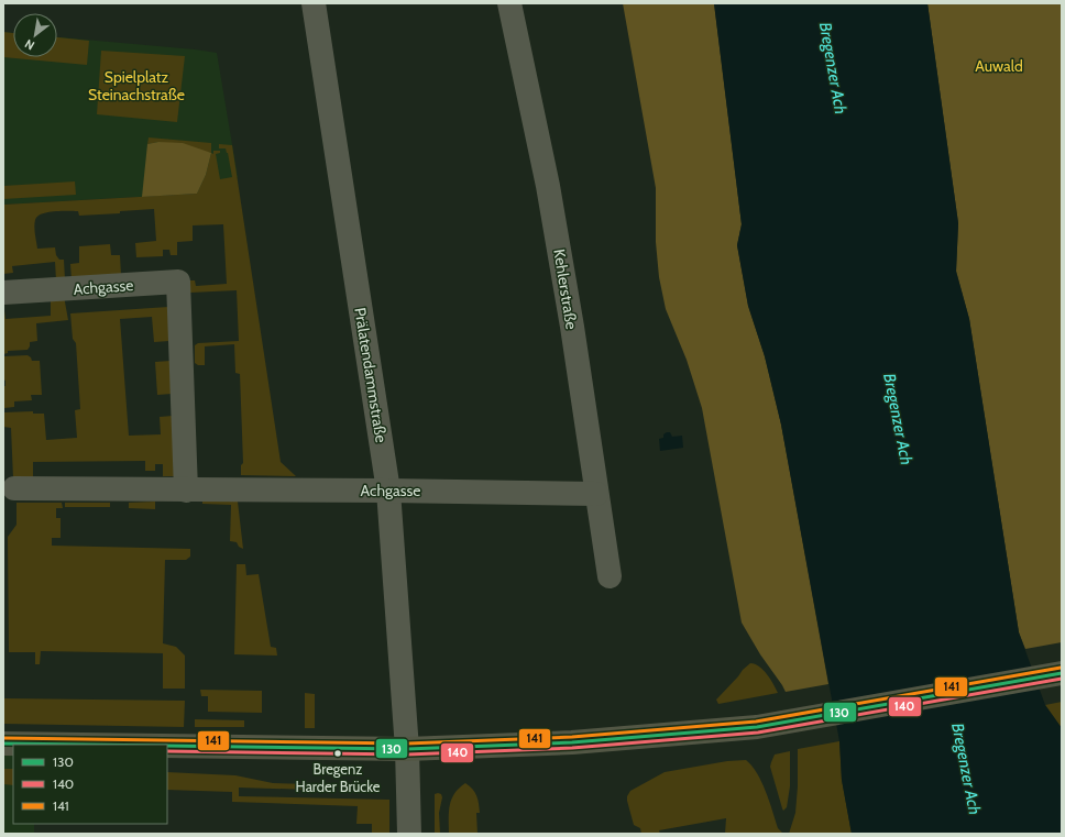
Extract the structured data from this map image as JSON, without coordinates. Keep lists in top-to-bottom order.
{
  "streets": {
    "street": ["Achgasse", "Kehlerstraße", "Prälatendammstraße"]
  },
  "crossings": [
    ["Achgasse", "Kehlerstraße"],
    ["Achgasse", "Prälatendammstraße"]
  ],
  "water": ["Bregenzer Ach"],
  "parks": ["Auwald", "Spielplatz Steinachstraße"],
  "places": ["Bregenz Harder Brücke"],
  "lines": ["transit line 141", "transit line 130", "transit line 140"],
  "legend": ["130", "140", "141"],
  "north": "bottom left"
}
